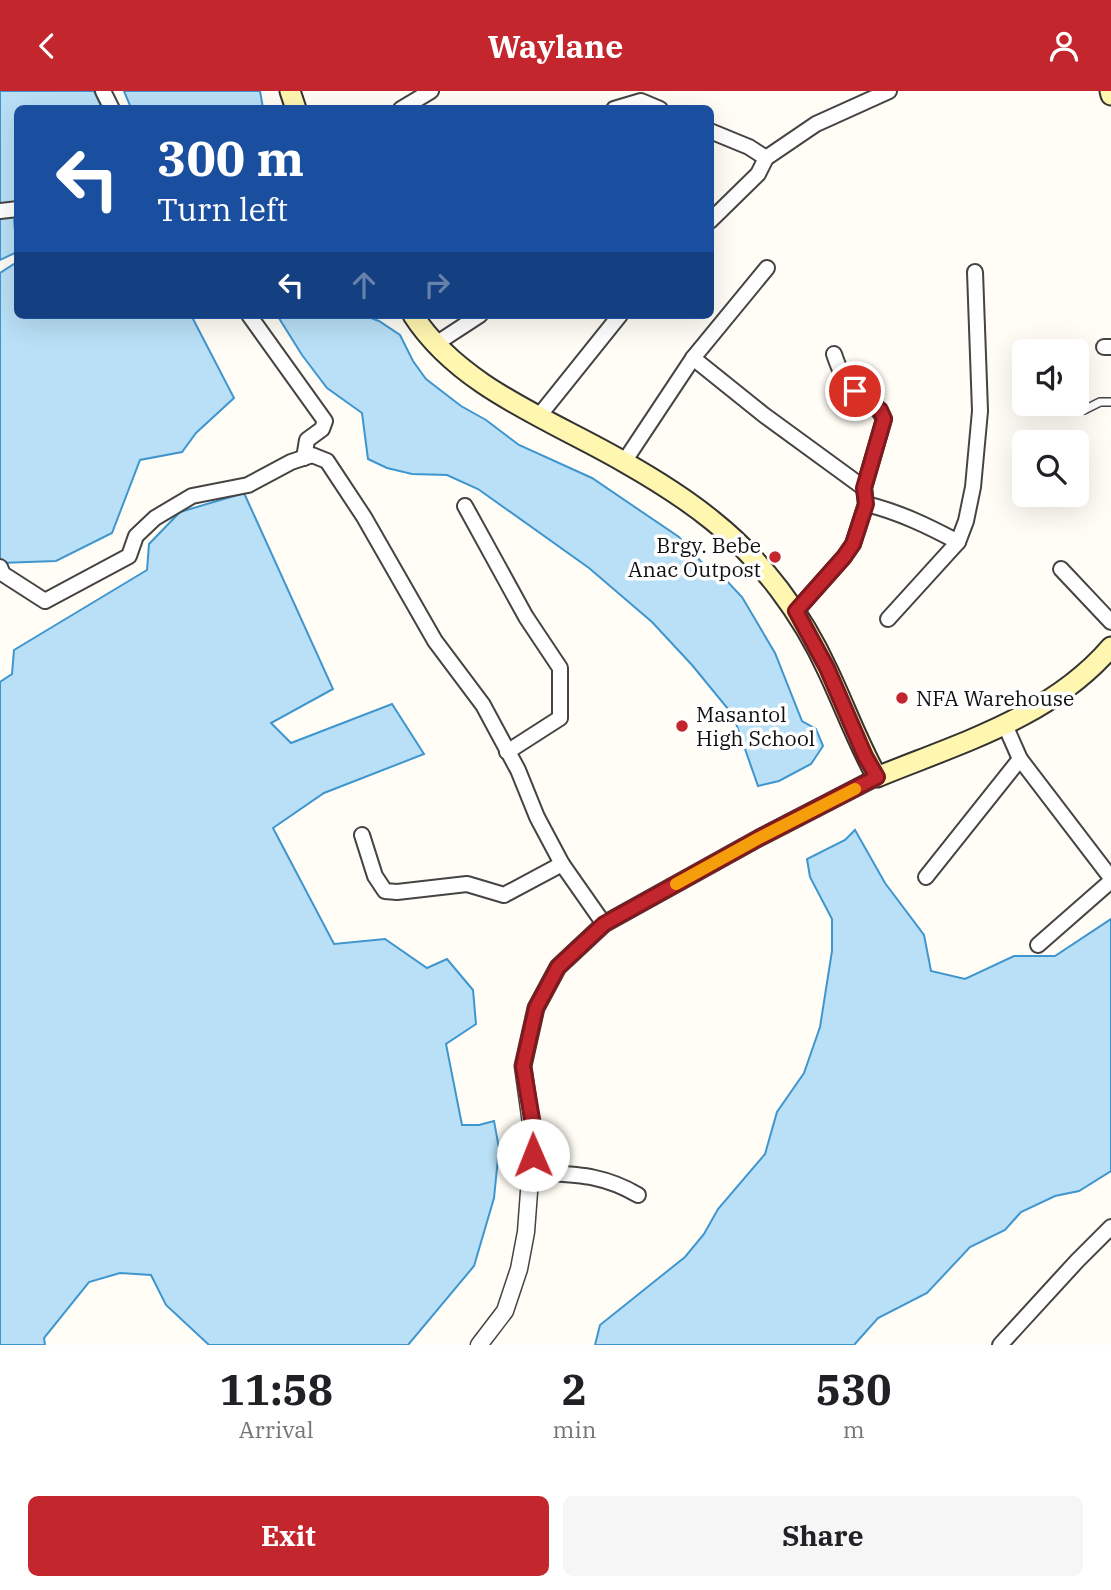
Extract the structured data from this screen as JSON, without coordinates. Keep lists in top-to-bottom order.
{
  "places": ["Brgy. Bebe Anac Outpost", "NFA Warehouse", "Masantol High School"],
  "page": {
    "header": "Waylane",
    "turn": ["300 m", "Turn left"],
    "eta": [
      "11:58",
      "Arrival",
      "2",
      "min",
      "530",
      "m"
    ],
    "buttons": ["Exit", "Share"]
  }
}
